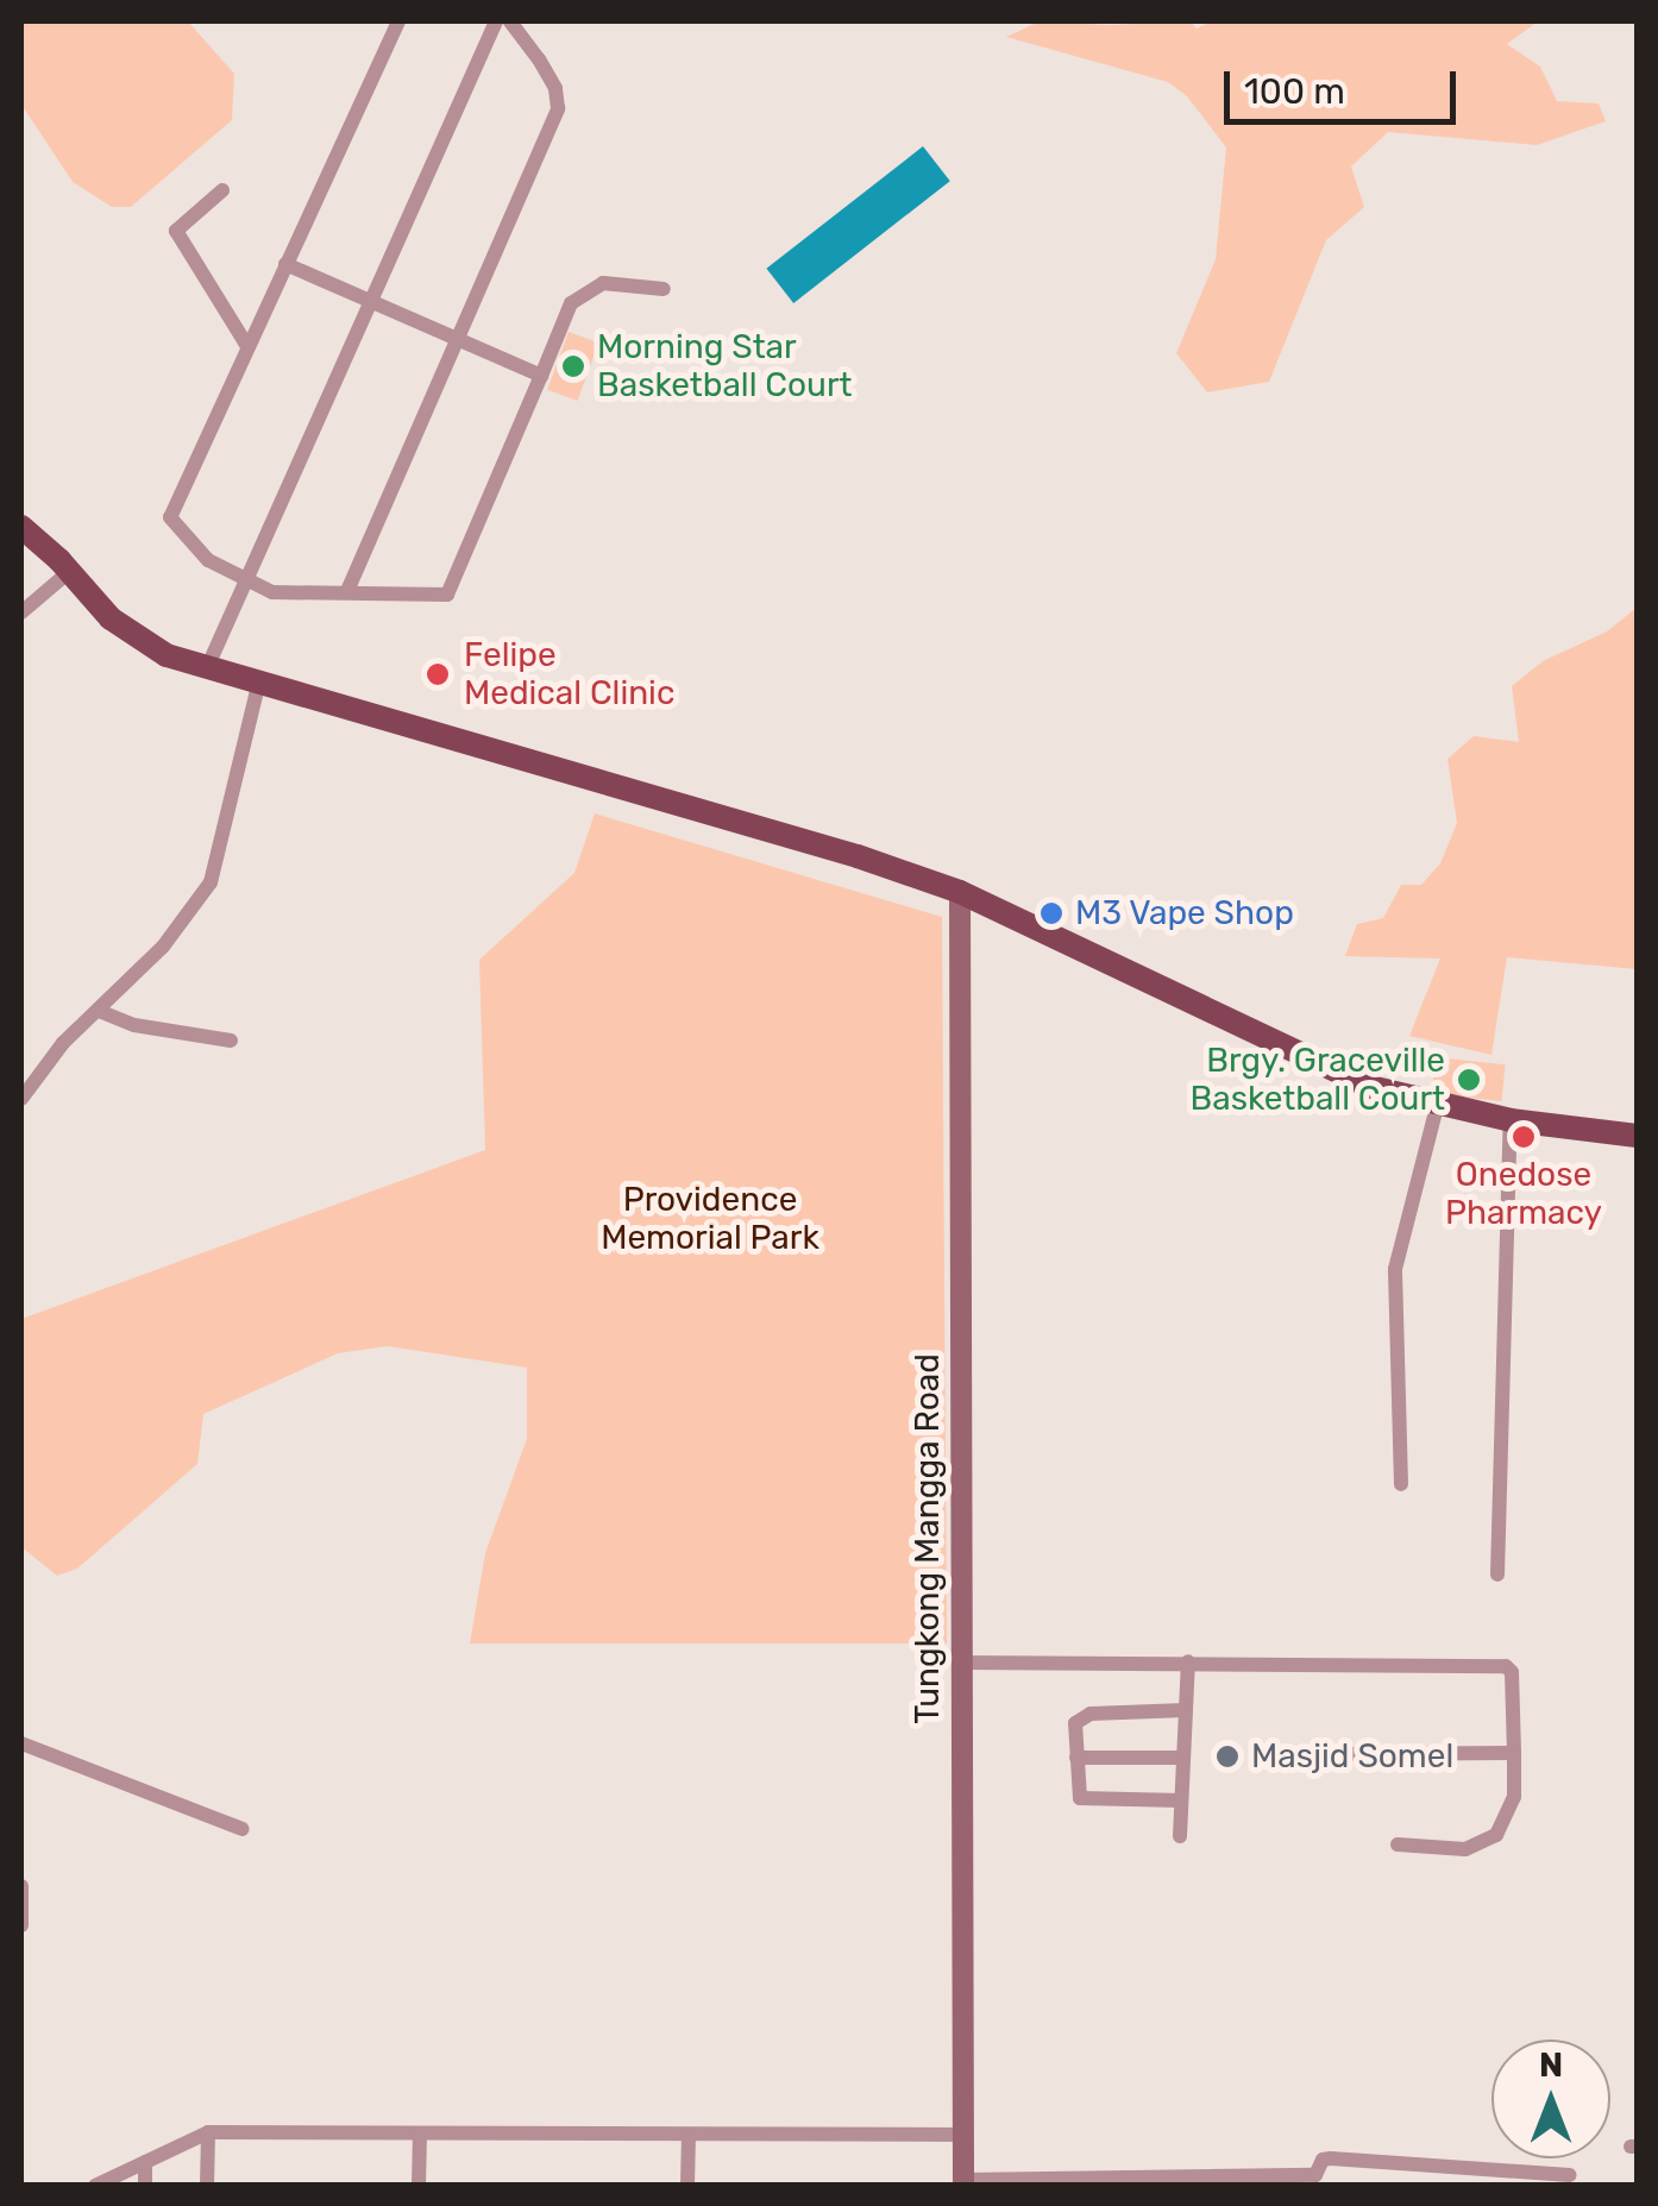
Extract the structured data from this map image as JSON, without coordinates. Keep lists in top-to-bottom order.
{
  "streets": {
    "street": ["Tungkong Mangga Road"]
  },
  "parks": ["Providence Memorial Park"],
  "places": [
    "Morning Star Basketball Court",
    "Felipe Medical Clinic",
    "M3 Vape Shop",
    "Brgy. Graceville Basketball Court",
    "Onedose Pharmacy",
    "Masjid Somel"
  ],
  "scale_bar": "100 m",
  "north": "top"
}
